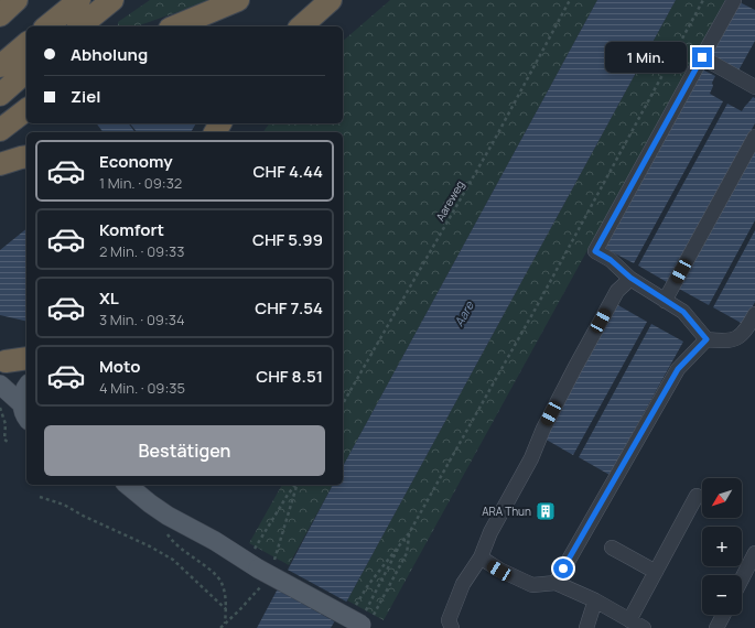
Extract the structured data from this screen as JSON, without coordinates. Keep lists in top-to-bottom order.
{
  "streets": {
    "path": ["Aareweg"]
  },
  "water": ["Aare"],
  "places": {
    "building": ["ARA Thun"]
  },
  "north": "bottom left",
  "page": {
    "banner": ["Abholung", "Ziel"],
    "bubble": "1 Min.",
    "list": [
      {
        "name": "Economy",
        "note": "1 Min. · 09:32",
        "value": "CHF 4.44"
      },
      {
        "name": "Komfort",
        "note": "2 Min. · 09:33",
        "value": "CHF 5.99"
      },
      {
        "name": "XL",
        "note": "3 Min. · 09:34",
        "value": "CHF 7.54"
      },
      {
        "name": "Moto",
        "note": "4 Min. · 09:35",
        "value": "CHF 8.51"
      }
    ],
    "buttons": "Bestätigen",
    "map_buttons": ["+", "−"]
  }
}
